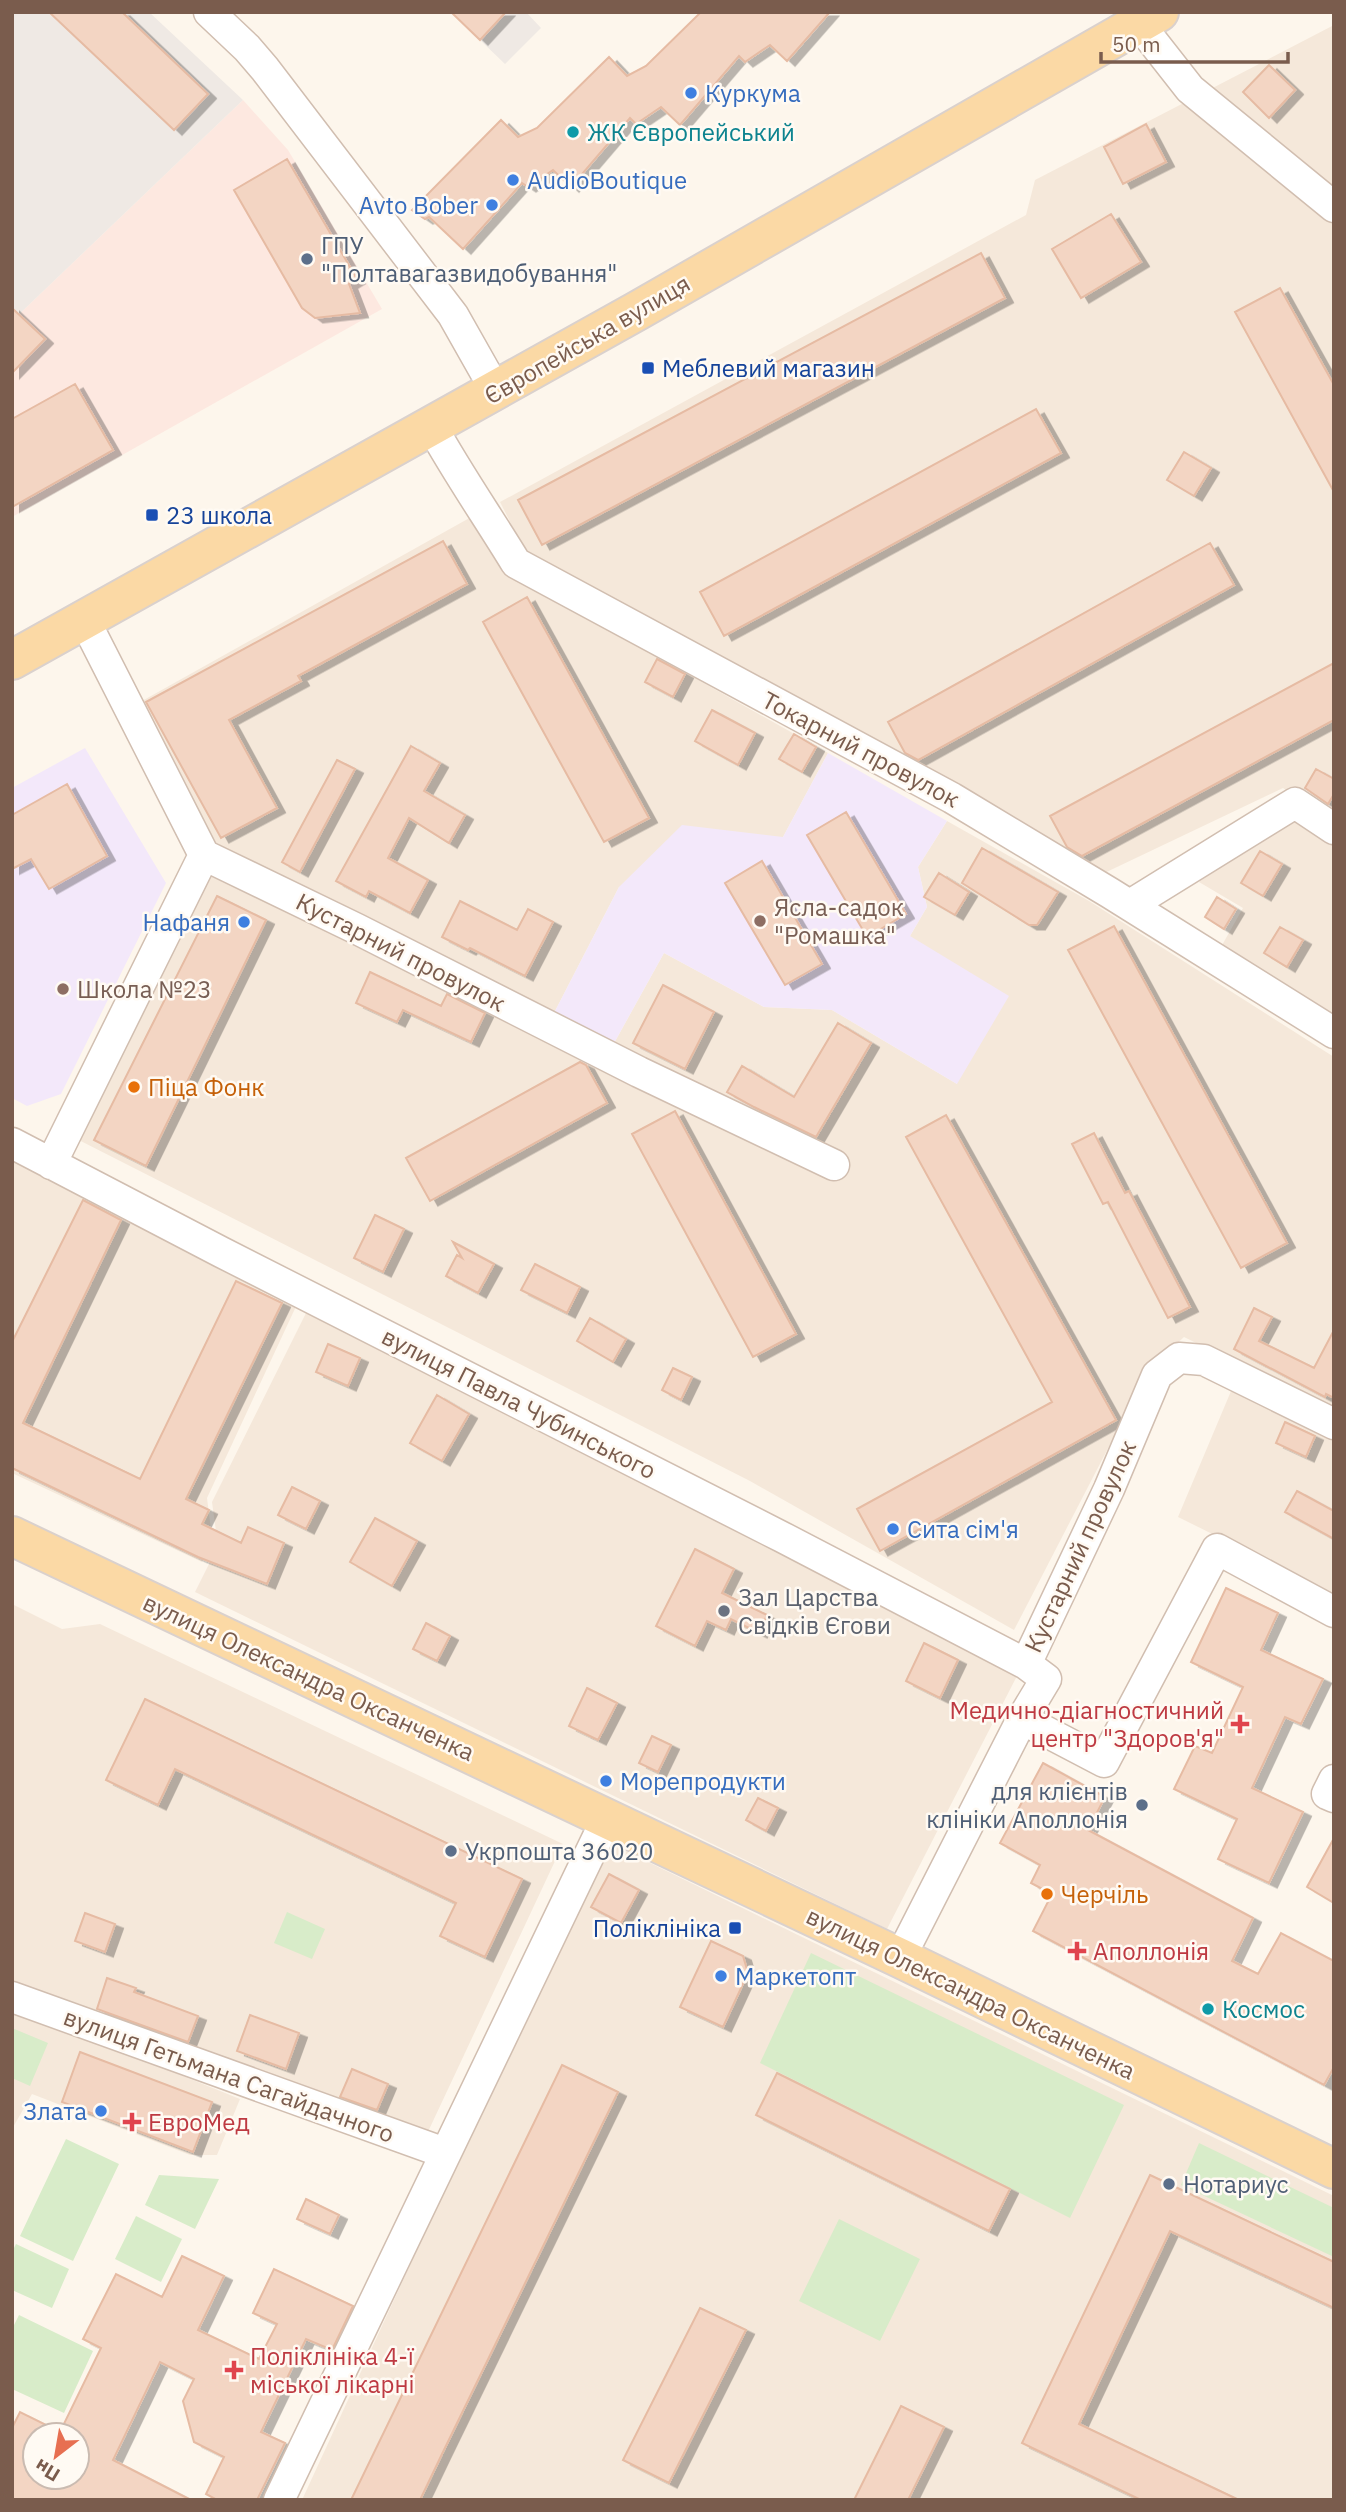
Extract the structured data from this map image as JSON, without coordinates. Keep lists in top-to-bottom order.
{
  "streets": {
    "main road": ["Європейська вулиця", "вулиця Олександра Оксанченка"],
    "street": [
      "Токарний провулок",
      "Кустарний провулок",
      "вулиця Павла Чубинського",
      "вулиця Гетьмана Сагайдачного"
    ]
  },
  "crossings": [
    ["Європейська вулиця", "Токарний провулок"],
    ["Кустарний провулок", "вулиця Павла Чубинського"],
    ["Кустарний провулок", "вулиця Олександра Оксанченка"]
  ],
  "places": {
    "other": [
      "Куркума",
      "ЖК Європейський",
      "AudioBoutique",
      "Avto Bober",
      "ГПУ \"Полтавагазвидобування\"",
      "Ясла-садок \"Ромашка\"",
      "Нафаня",
      "Школа №23",
      "Піца Фонк",
      "Сита сім'я",
      "Зал Царства Cвідків Єгови",
      "Морепродукти",
      "для клієнтів клініки Аполлонія",
      "Укрпошта 36020",
      "Черчіль",
      "Маркетопт",
      "Космос",
      "Злата",
      "Нотариус"
    ],
    "transit": ["Меблевий магазин", "23 школа", "Поліклініка"],
    "health": [
      "Медично-діагностичний центр \"Здоров'я\"",
      "Аполлонія",
      "ЕвроМед",
      "Поліклініка 4-ї міської лікарні"
    ]
  },
  "scale_bar": "50 m",
  "north": "bottom left"
}
